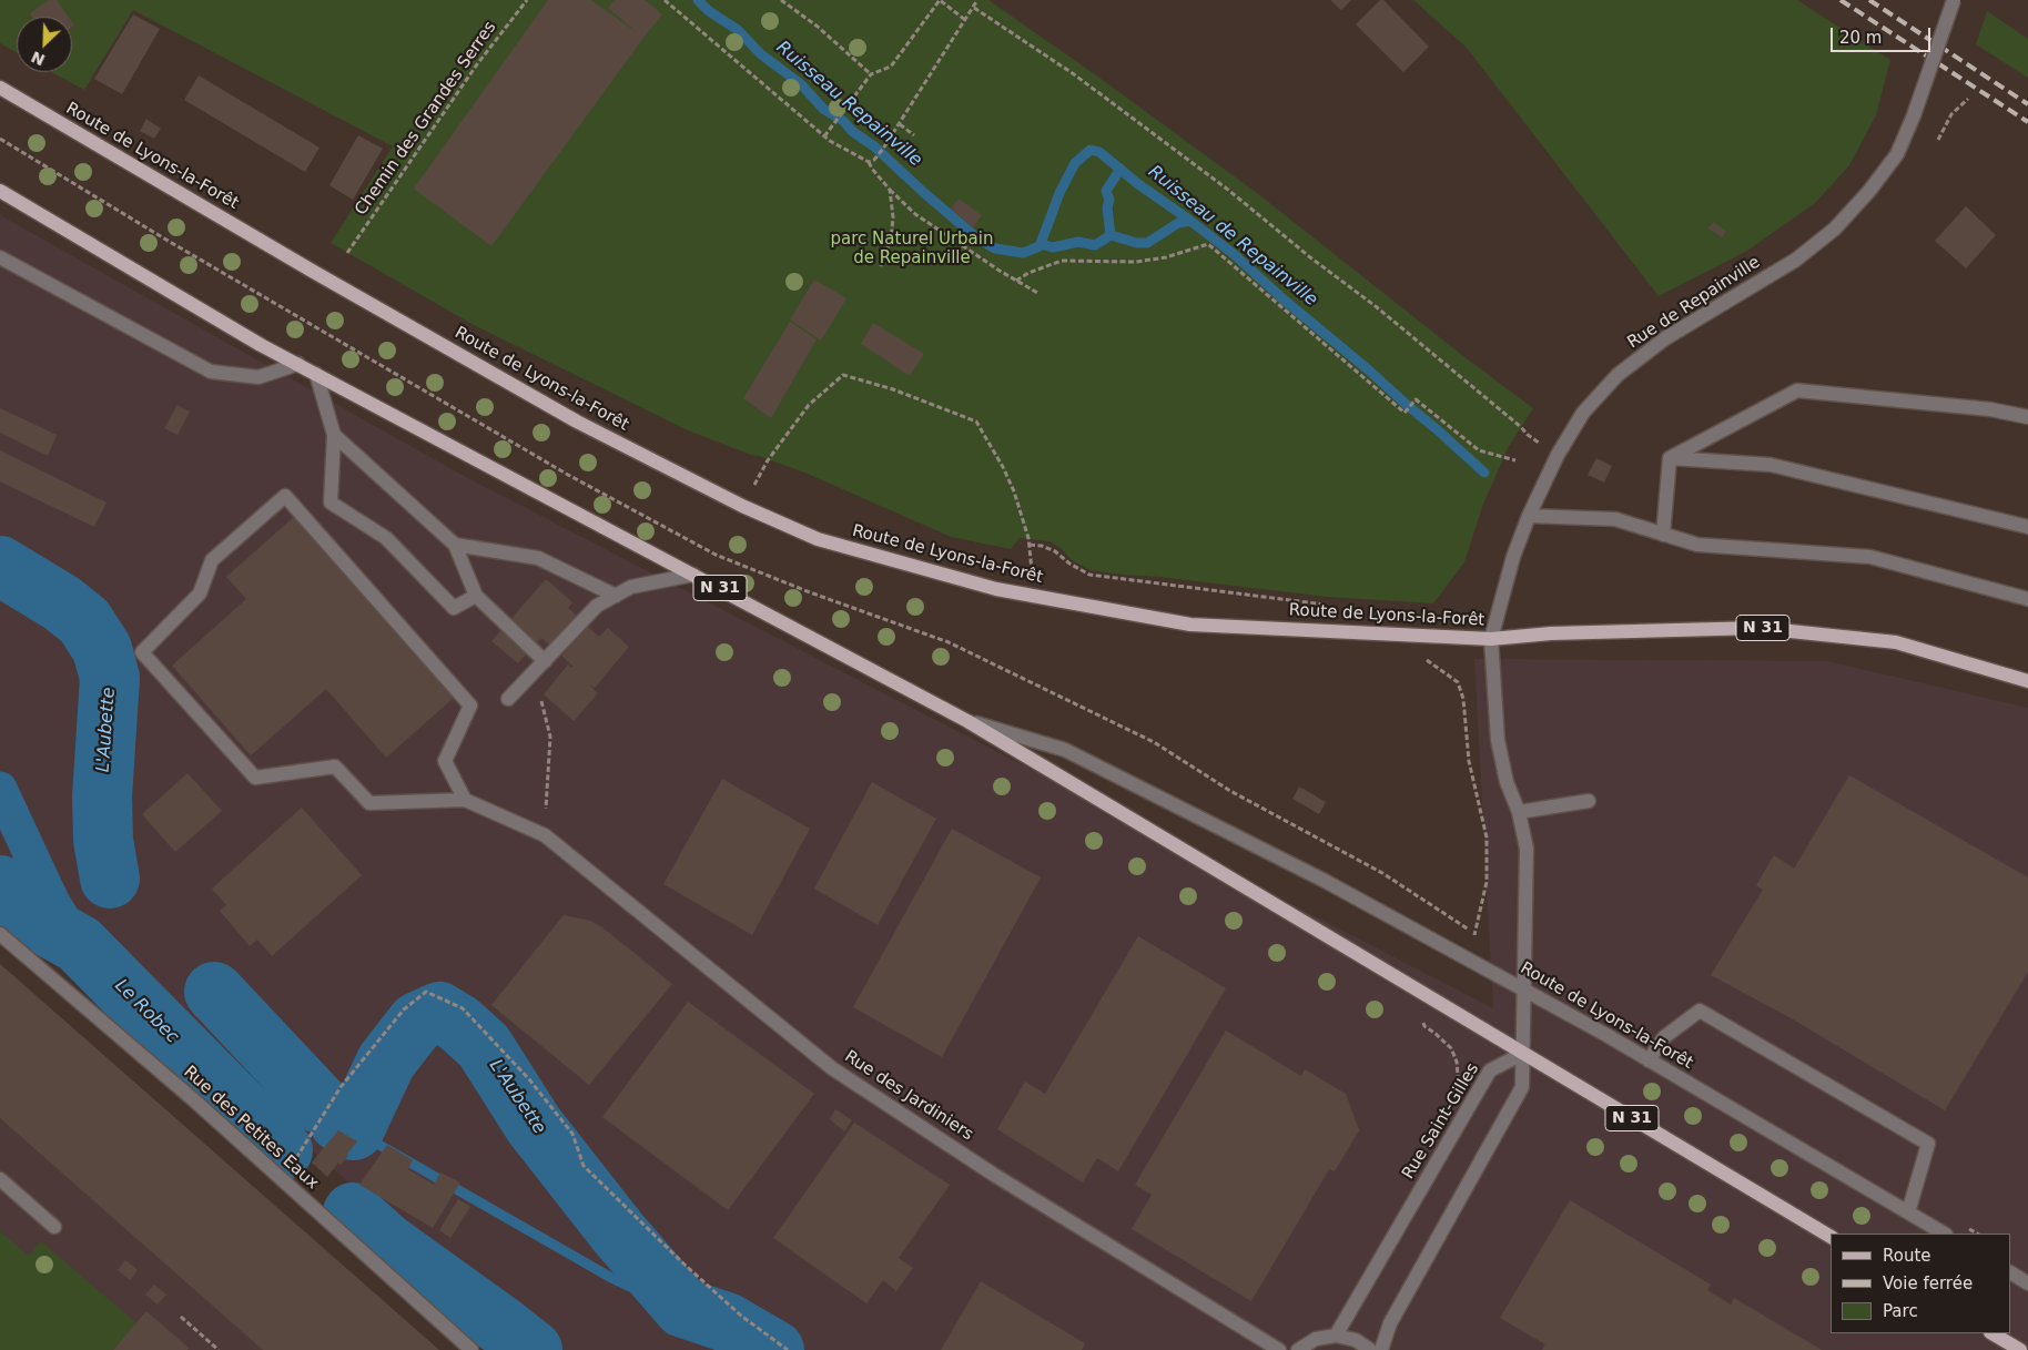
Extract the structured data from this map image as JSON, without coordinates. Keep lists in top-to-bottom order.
{
  "streets": {
    "main road": ["Route de Lyons-la-Forêt", "N 31"],
    "street": [
      "Rue de Repainville",
      "Rue des Jardiniers",
      "Rue Saint-Gilles",
      "Rue des Petites Eaux"
    ],
    "path": ["Chemin des Grandes Serres"]
  },
  "crossings": [
    ["Route de Lyons-la-Forêt", "Rue de Repainville"],
    ["Route de Lyons-la-Forêt", "Rue Saint-Gilles"],
    ["Rue de Repainville", "Rue Saint-Gilles"]
  ],
  "water": [
    "Ruisseau Repainville",
    "Ruisseau de Repainville",
    "L'Aubette",
    "Le Robec"
  ],
  "parks": ["parc Naturel Urbain de Repainville"],
  "legend": ["Route", "Voie ferrée", "Parc"],
  "scale_bar": "20 m",
  "north": "bottom left"
}
